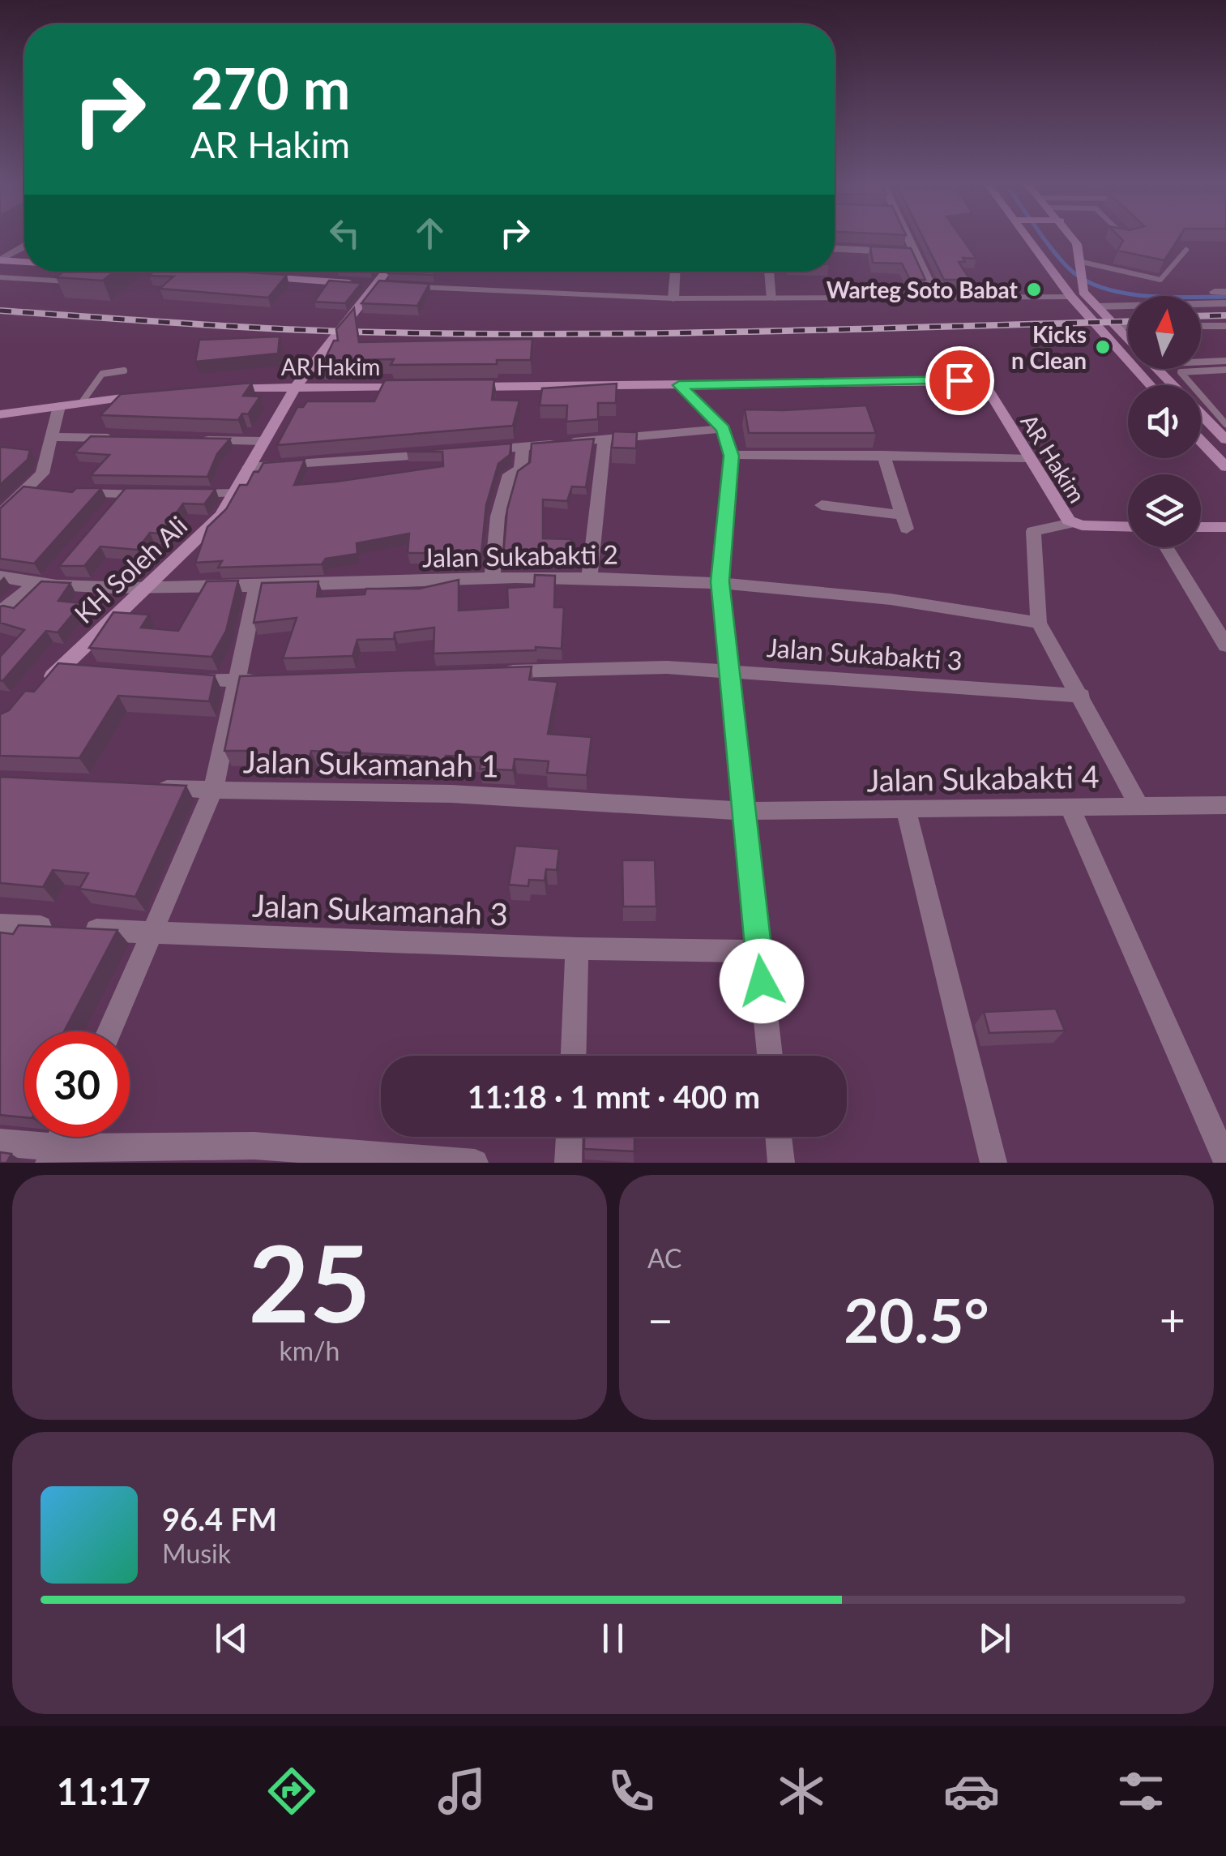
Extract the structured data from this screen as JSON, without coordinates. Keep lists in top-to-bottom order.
{
  "streets": {
    "street": [
      "AR Hakim",
      "Jalan Sukabakti 2",
      "KH Soleh Ali",
      "Jalan Sukabakti 3",
      "Jalan Sukamanah 1",
      "Jalan Sukabakti 4",
      "Jalan Sukamanah 3"
    ]
  },
  "crossings": [
    ["AR Hakim", "KH Soleh Ali"],
    ["Jalan Sukabakti 2", "KH Soleh Ali"],
    ["Jalan Sukamanah 1", "Jalan Sukabakti 4"]
  ],
  "places": ["Warteg Soto Babat", "Kicks n Clean"],
  "north": "top",
  "page": {
    "turn": ["270 m", "AR Hakim"],
    "limit": "30",
    "trip": "11:18 · 1 mnt · 400 m",
    "tile": [
      ["25", "km/h"],
      "AC"
    ],
    "heat": ["−", "20.5°", "+"],
    "song": ["96.4 FM", "Musik"],
    "tabs": "11:17"
  }
}
